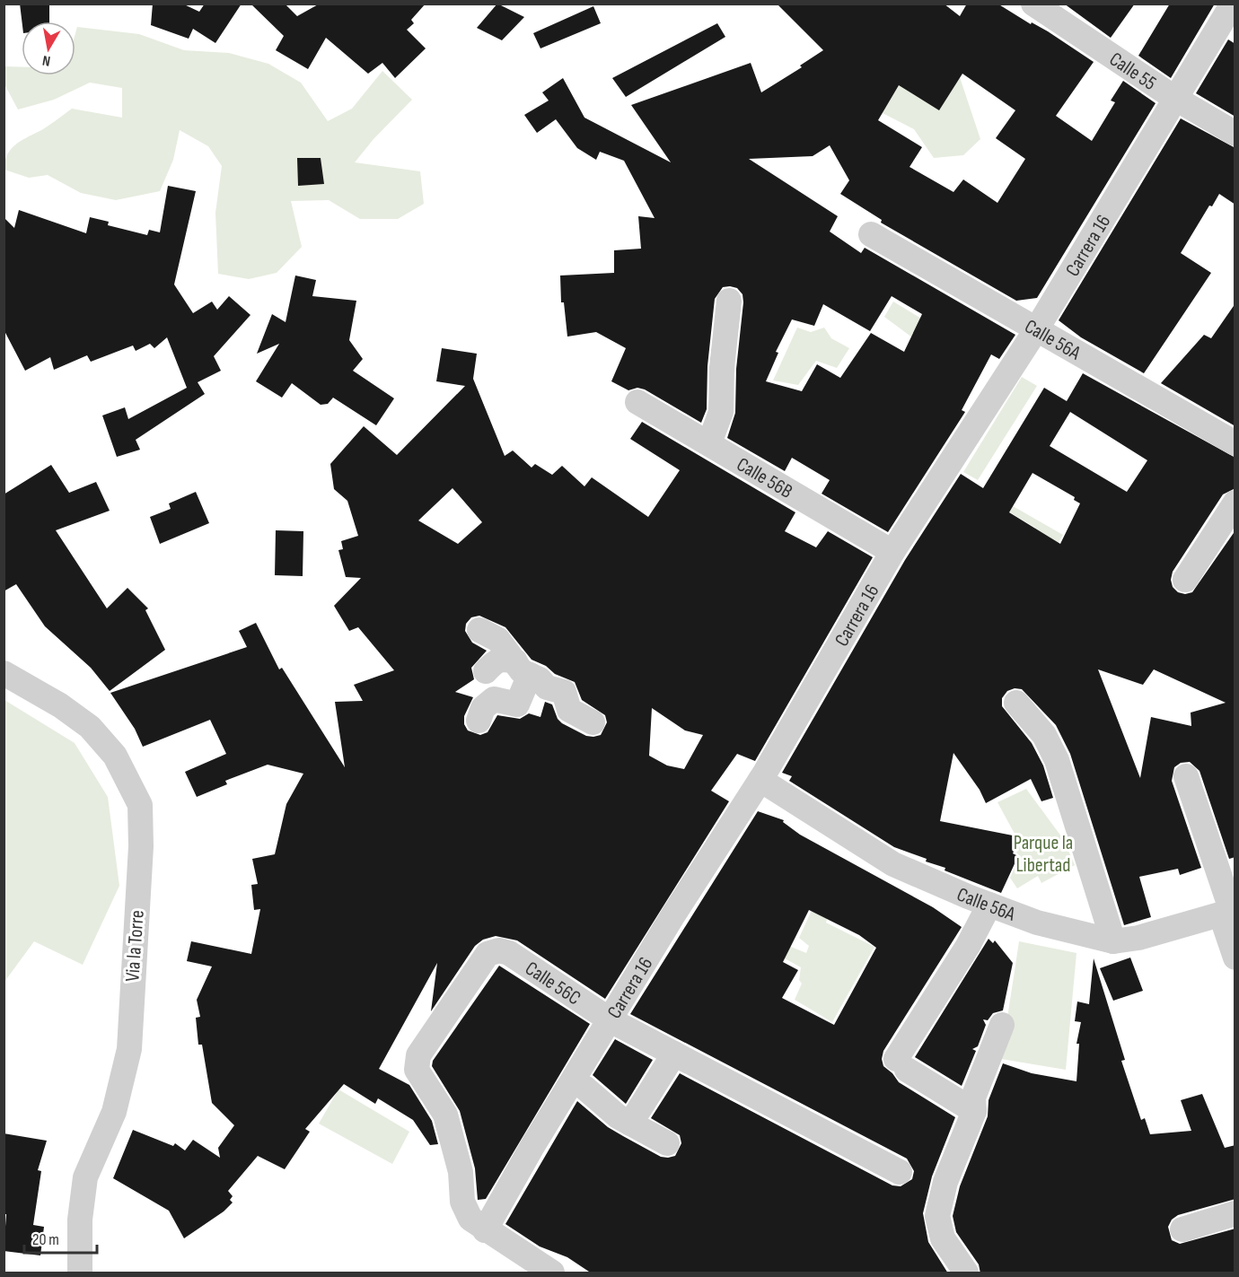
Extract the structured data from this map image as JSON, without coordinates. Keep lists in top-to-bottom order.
{
  "streets": {
    "street": [
      "Calle 55",
      "Carrera 16",
      "Calle 56A",
      "Calle 56B",
      "Via la Torre",
      "Calle 56C"
    ]
  },
  "crossings": [
    ["Calle 55", "Carrera 16"],
    ["Carrera 16", "Calle 56A"],
    ["Carrera 16", "Calle 56B"],
    ["Carrera 16", "Calle 56C"]
  ],
  "parks": ["Parque la Libertad"],
  "scale_bar": "20 m",
  "north": "bottom"
}
